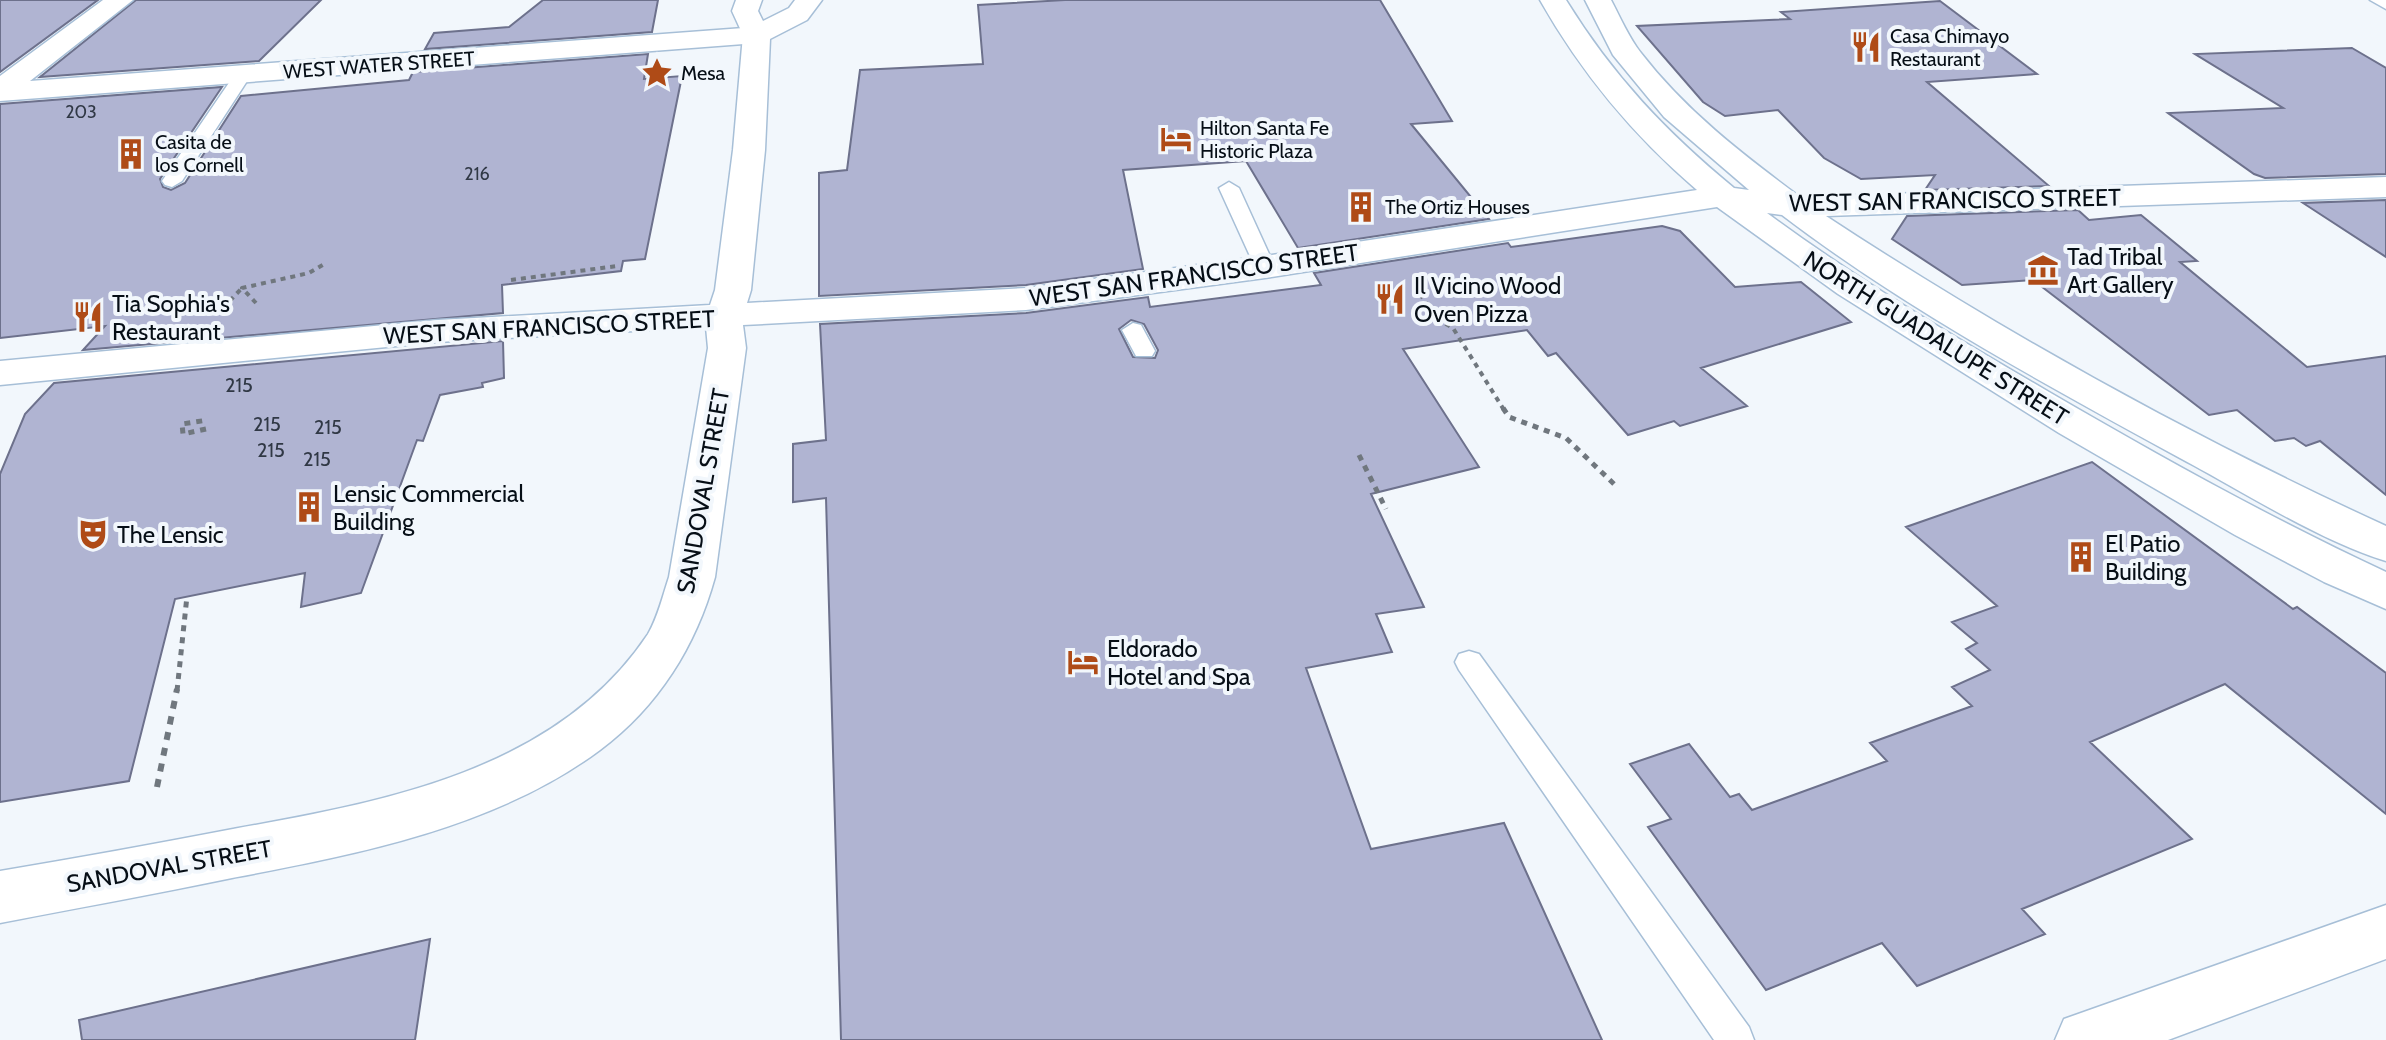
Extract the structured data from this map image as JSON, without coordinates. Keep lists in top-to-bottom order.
{
  "streets": {
    "street": [
      "WEST WATER STREET",
      "WEST SAN FRANCISCO STREET",
      "NORTH GUADALUPE STREET",
      "SANDOVAL STREET"
    ]
  },
  "crossings": [
    ["WEST WATER STREET", "SANDOVAL STREET"],
    ["WEST SAN FRANCISCO STREET", "NORTH GUADALUPE STREET"],
    ["WEST SAN FRANCISCO STREET", "SANDOVAL STREET"]
  ],
  "places": {
    "restaurant": ["Casa Chimayo Restaurant", "Il Vicino Wood Oven Pizza", "Tia Sophia's Restaurant"],
    "place": ["Mesa"],
    "hotel": ["Hilton Santa Fe Historic Plaza", "Eldorado Hotel and Spa"],
    "building": [
      "Casita de los Cornell",
      "The Ortiz Houses",
      "Lensic Commercial Building",
      "El Patio Building"
    ],
    "museum": ["Tad Tribal Art Gallery"],
    "theatre": ["The Lensic"]
  },
  "house_numbers": [
    "203",
    "216",
    "215",
    "215",
    "215",
    "215",
    "215"
  ]
}
